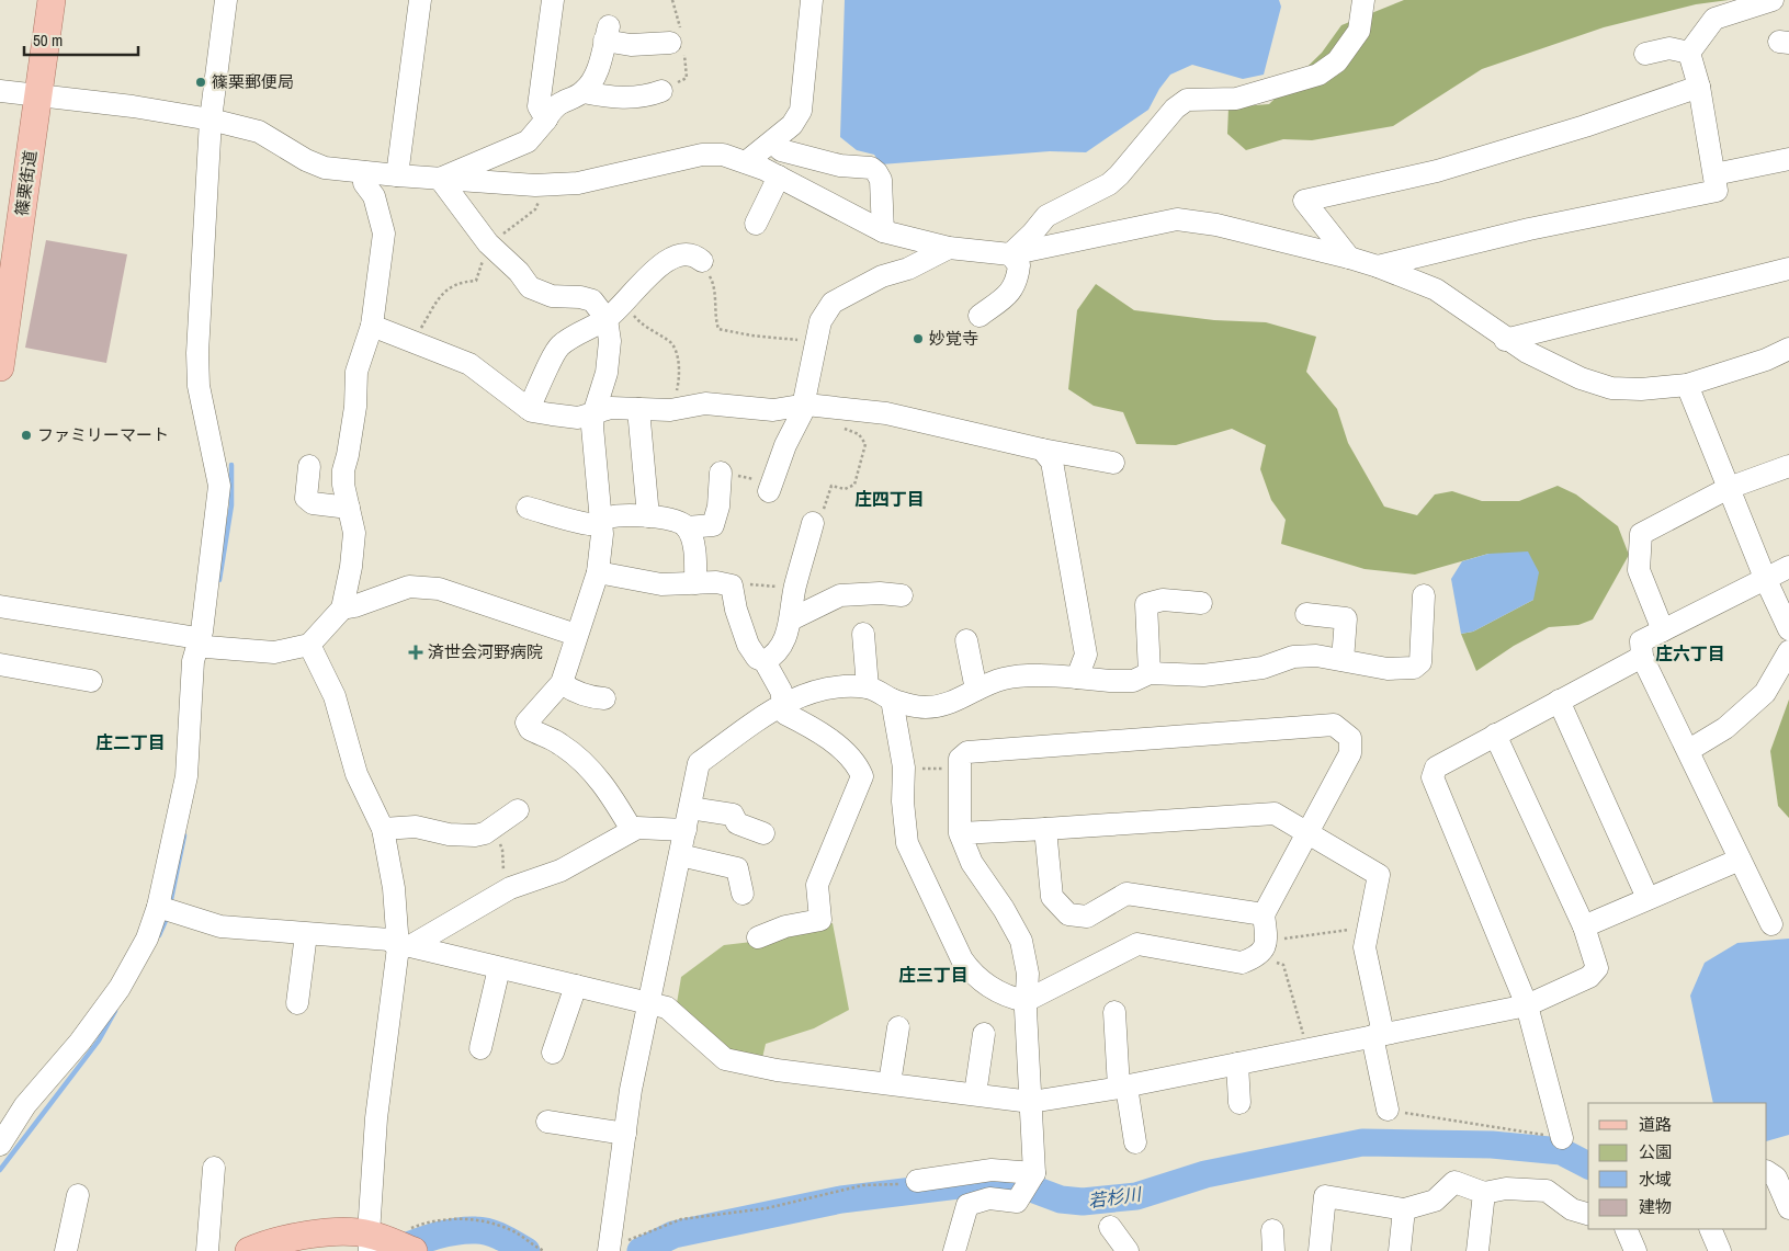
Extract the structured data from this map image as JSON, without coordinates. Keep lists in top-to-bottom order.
{
  "streets": {
    "main road": ["篠栗街道"]
  },
  "districts": [
    "庄四丁目",
    "庄六丁目",
    "庄二丁目",
    "庄三丁目"
  ],
  "water": ["若杉川"],
  "places": {
    "other": ["篠栗郵便局", "妙覚寺", "ファミリーマート"],
    "health": ["済世会河野病院"]
  },
  "legend": [
    "道路",
    "公園",
    "水域",
    "建物"
  ],
  "scale_bar": "50 m"
}
